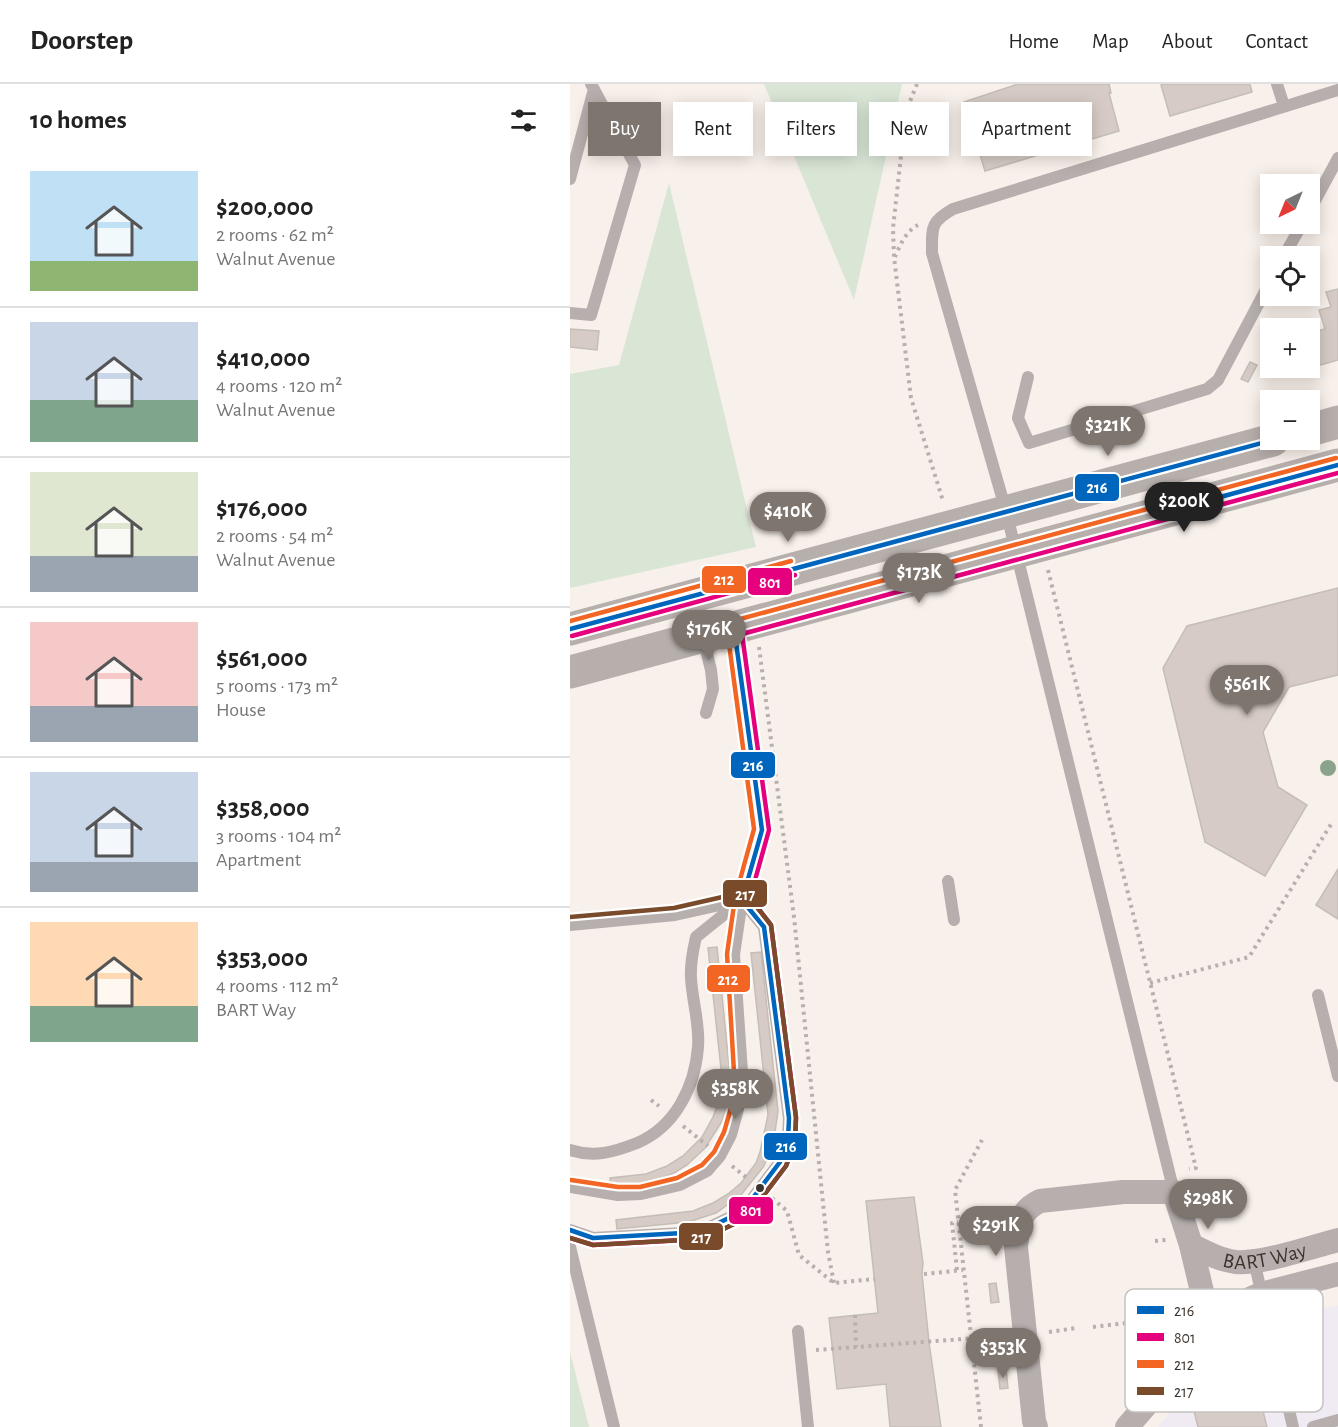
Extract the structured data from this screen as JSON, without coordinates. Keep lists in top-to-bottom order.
{
  "streets": {
    "street": ["BART Way"]
  },
  "lines": [
    "transit line 216",
    "transit line 212",
    "transit line 801",
    "transit line 217"
  ],
  "legend": [
    "216",
    "801",
    "212",
    "217"
  ],
  "north": "bottom left",
  "page": {
    "header": "Doorstep",
    "nav": [
      "Home",
      "Map",
      "About",
      "Contact"
    ],
    "heading": "10 homes",
    "chip": [
      "Buy",
      "Rent",
      "Filters",
      "New",
      "Apartment"
    ],
    "list": [
      {
        "name": "$200,000",
        "note": "2 rooms · 62 m² · Walnut Avenue"
      },
      {
        "name": "$410,000",
        "note": "4 rooms · 120 m² · Walnut Avenue"
      },
      {
        "name": "$176,000",
        "note": "2 rooms · 54 m² · Walnut Avenue"
      },
      {
        "name": "$561,000",
        "note": "5 rooms · 173 m² · House"
      },
      {
        "name": "$358,000",
        "note": "3 rooms · 104 m² · Apartment"
      },
      {
        "name": "$353,000",
        "note": "4 rooms · 112 m² · BART Way"
      }
    ],
    "map_buttons": ["+", "−"],
    "price": [
      "$321K",
      "$200K",
      "$410K",
      "$173K",
      "$176K",
      "$561K",
      "$358K",
      "$298K",
      "$291K",
      "$353K"
    ]
  }
}
